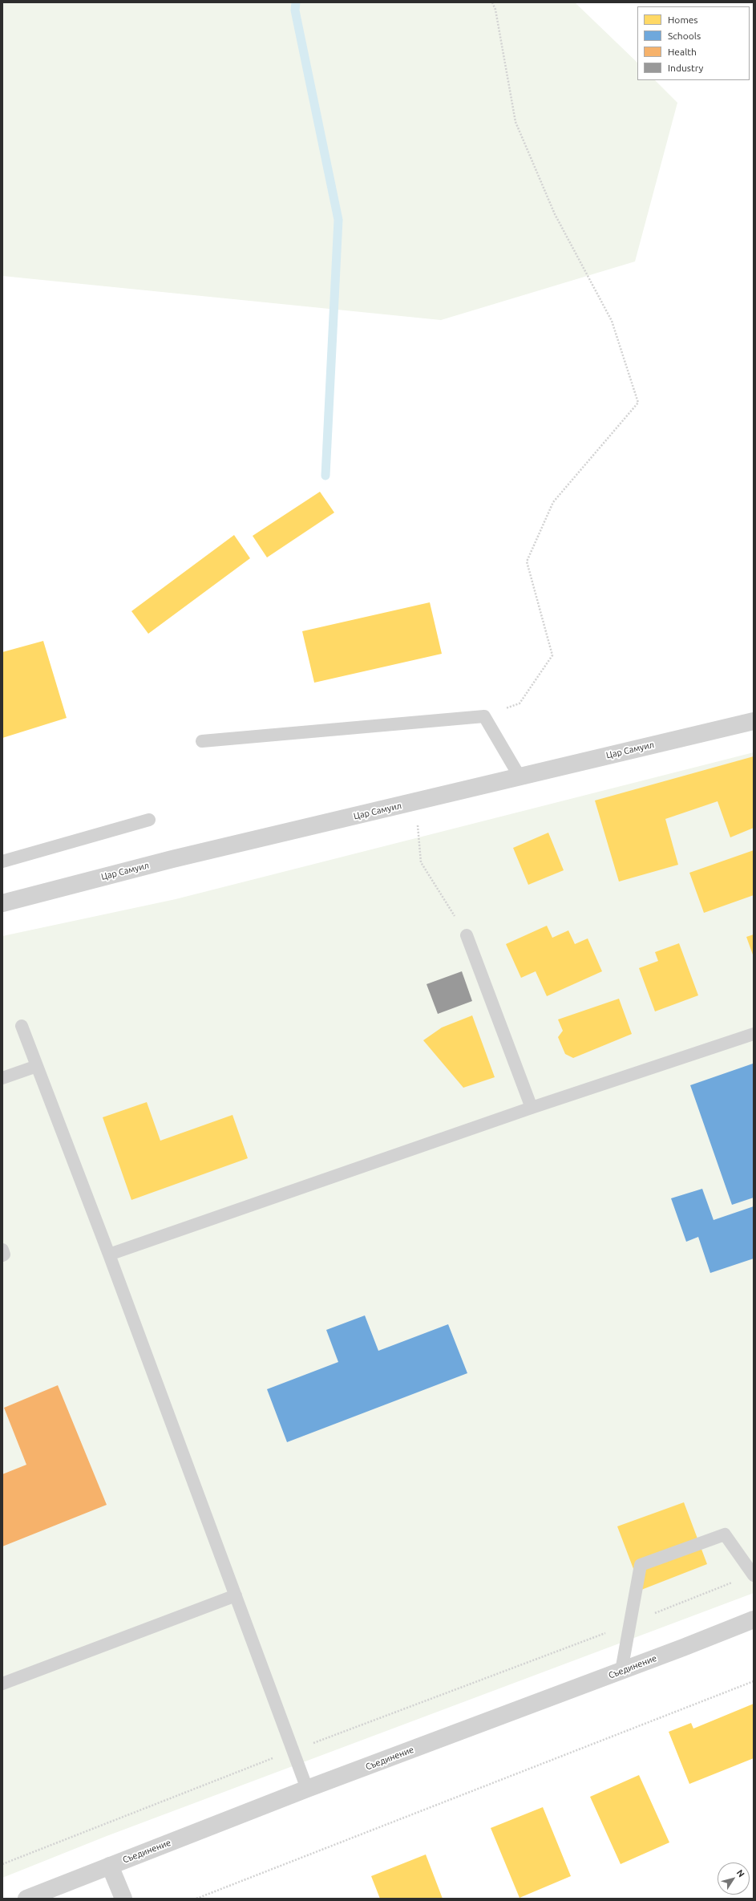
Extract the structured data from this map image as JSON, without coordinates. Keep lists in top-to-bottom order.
{
  "streets": {
    "street": ["Цар Самуил", "Съединение"]
  },
  "legend": [
    "Homes",
    "Schools",
    "Health",
    "Industry"
  ],
  "north": "top right"
}
